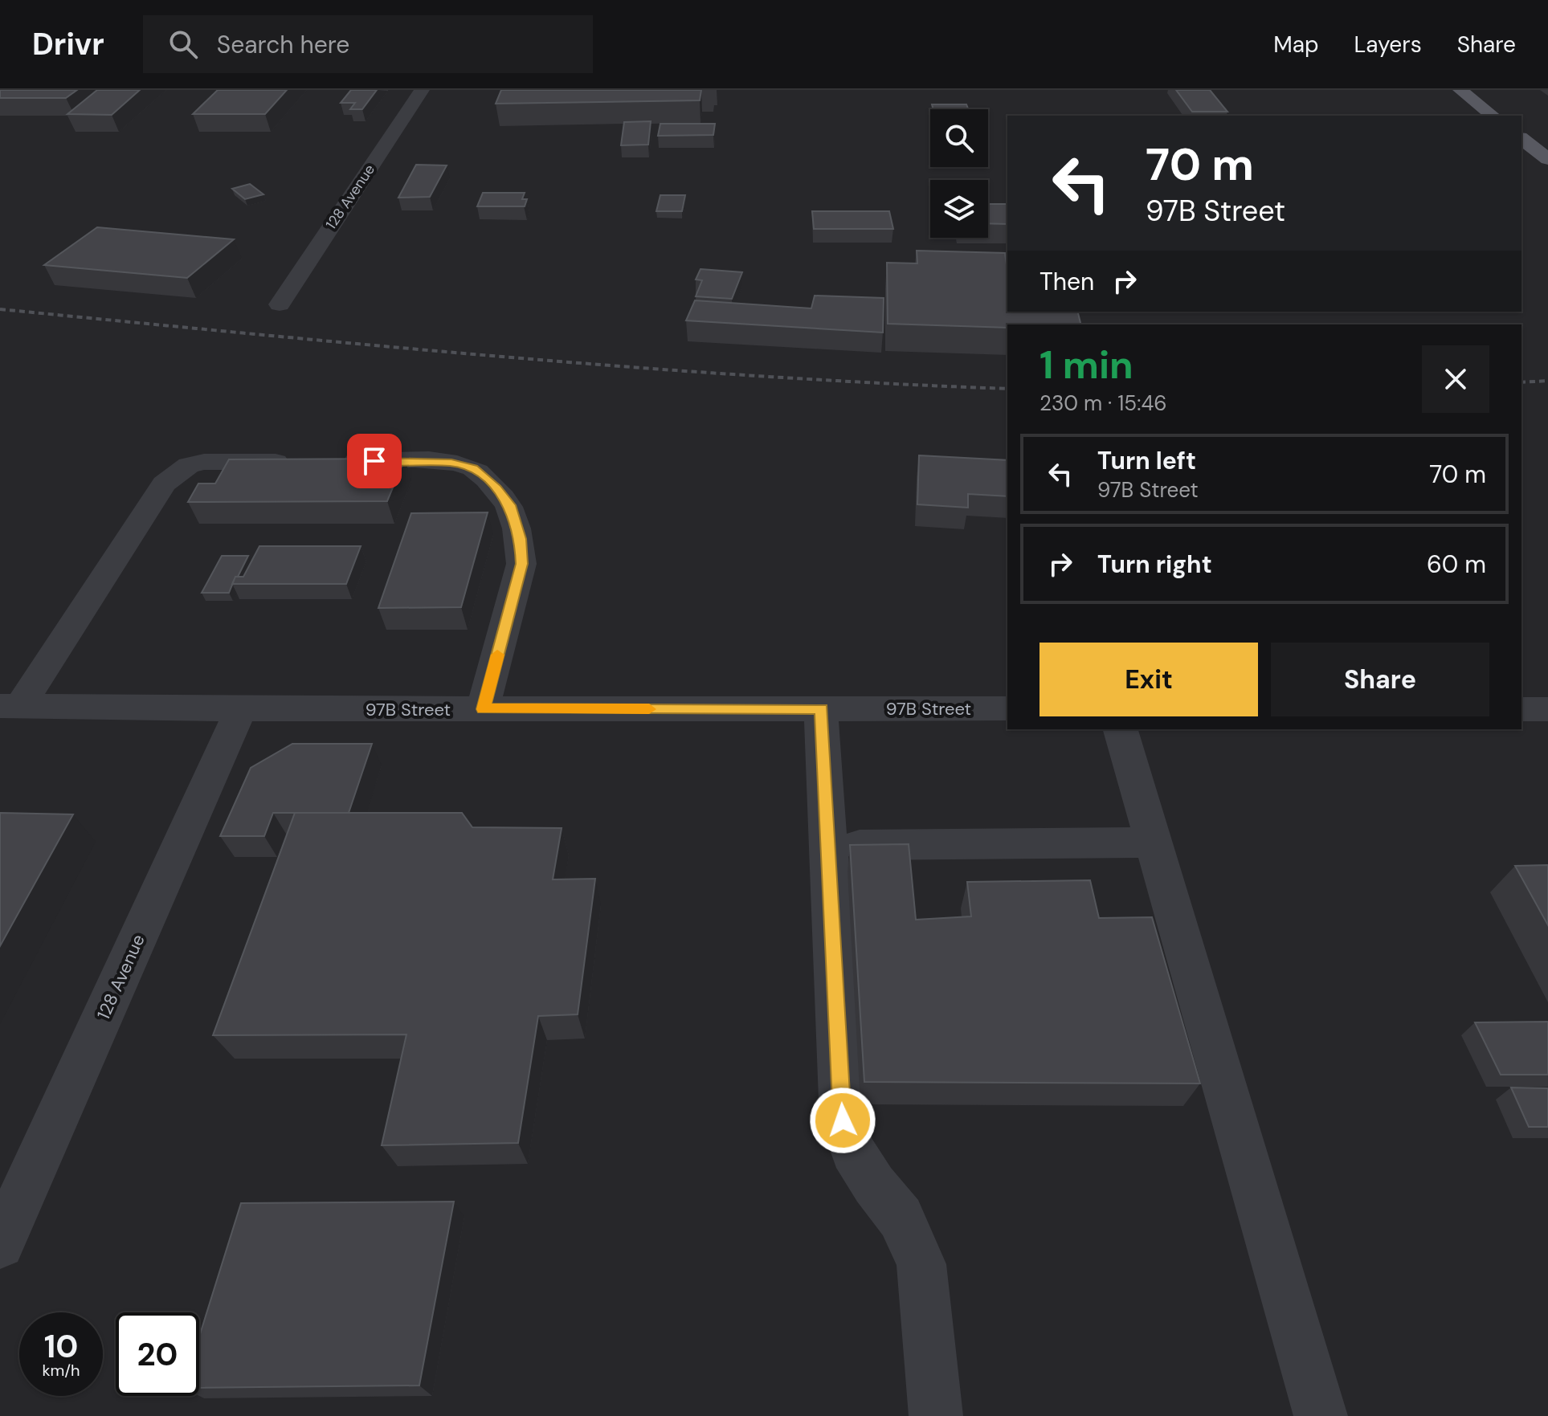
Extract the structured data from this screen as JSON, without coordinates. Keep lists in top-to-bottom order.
{
  "streets": {
    "street": ["128 Avenue", "97B Street"]
  },
  "crossings": [
    ["128 Avenue", "97B Street"]
  ],
  "page": {
    "header": "Drivr",
    "search": "Search here",
    "nav": ["Map", "Layers", "Share"],
    "turn": ["70 m", "97B Street"],
    "then": "Then",
    "heading": ["1 min", "230 m · 15:46"],
    "list": [
      {
        "name": "Turn left",
        "note": "97B Street",
        "value": "70 m"
      },
      {
        "name": "Turn right",
        "value": "60 m"
      }
    ],
    "buttons": ["Exit", "Share"],
    "speed": "10 km/h",
    "limit": "20"
  }
}
